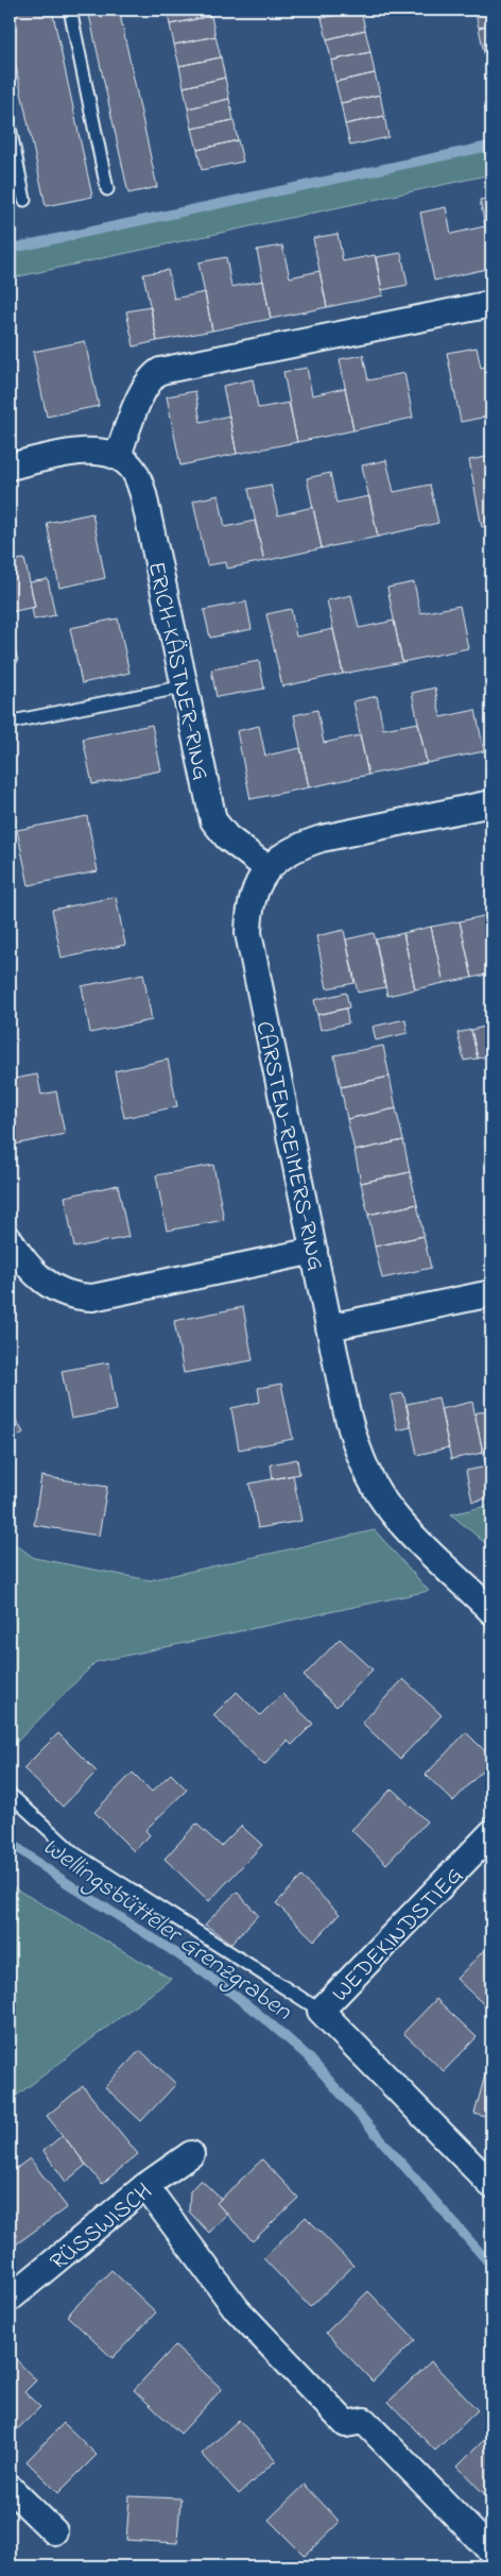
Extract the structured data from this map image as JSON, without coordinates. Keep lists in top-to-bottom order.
{
  "streets": {
    "street": [
      "ERICH-KÄSTNER-RING",
      "CARSTEN-REIMERS-RING",
      "WEDEKINDSTIEG",
      "RÜSSWISCH"
    ]
  },
  "crossings": [
    ["ERICH-KÄSTNER-RING", "CARSTEN-REIMERS-RING"]
  ],
  "water": ["Wellingsbütteler Grenzgraben"]
}
